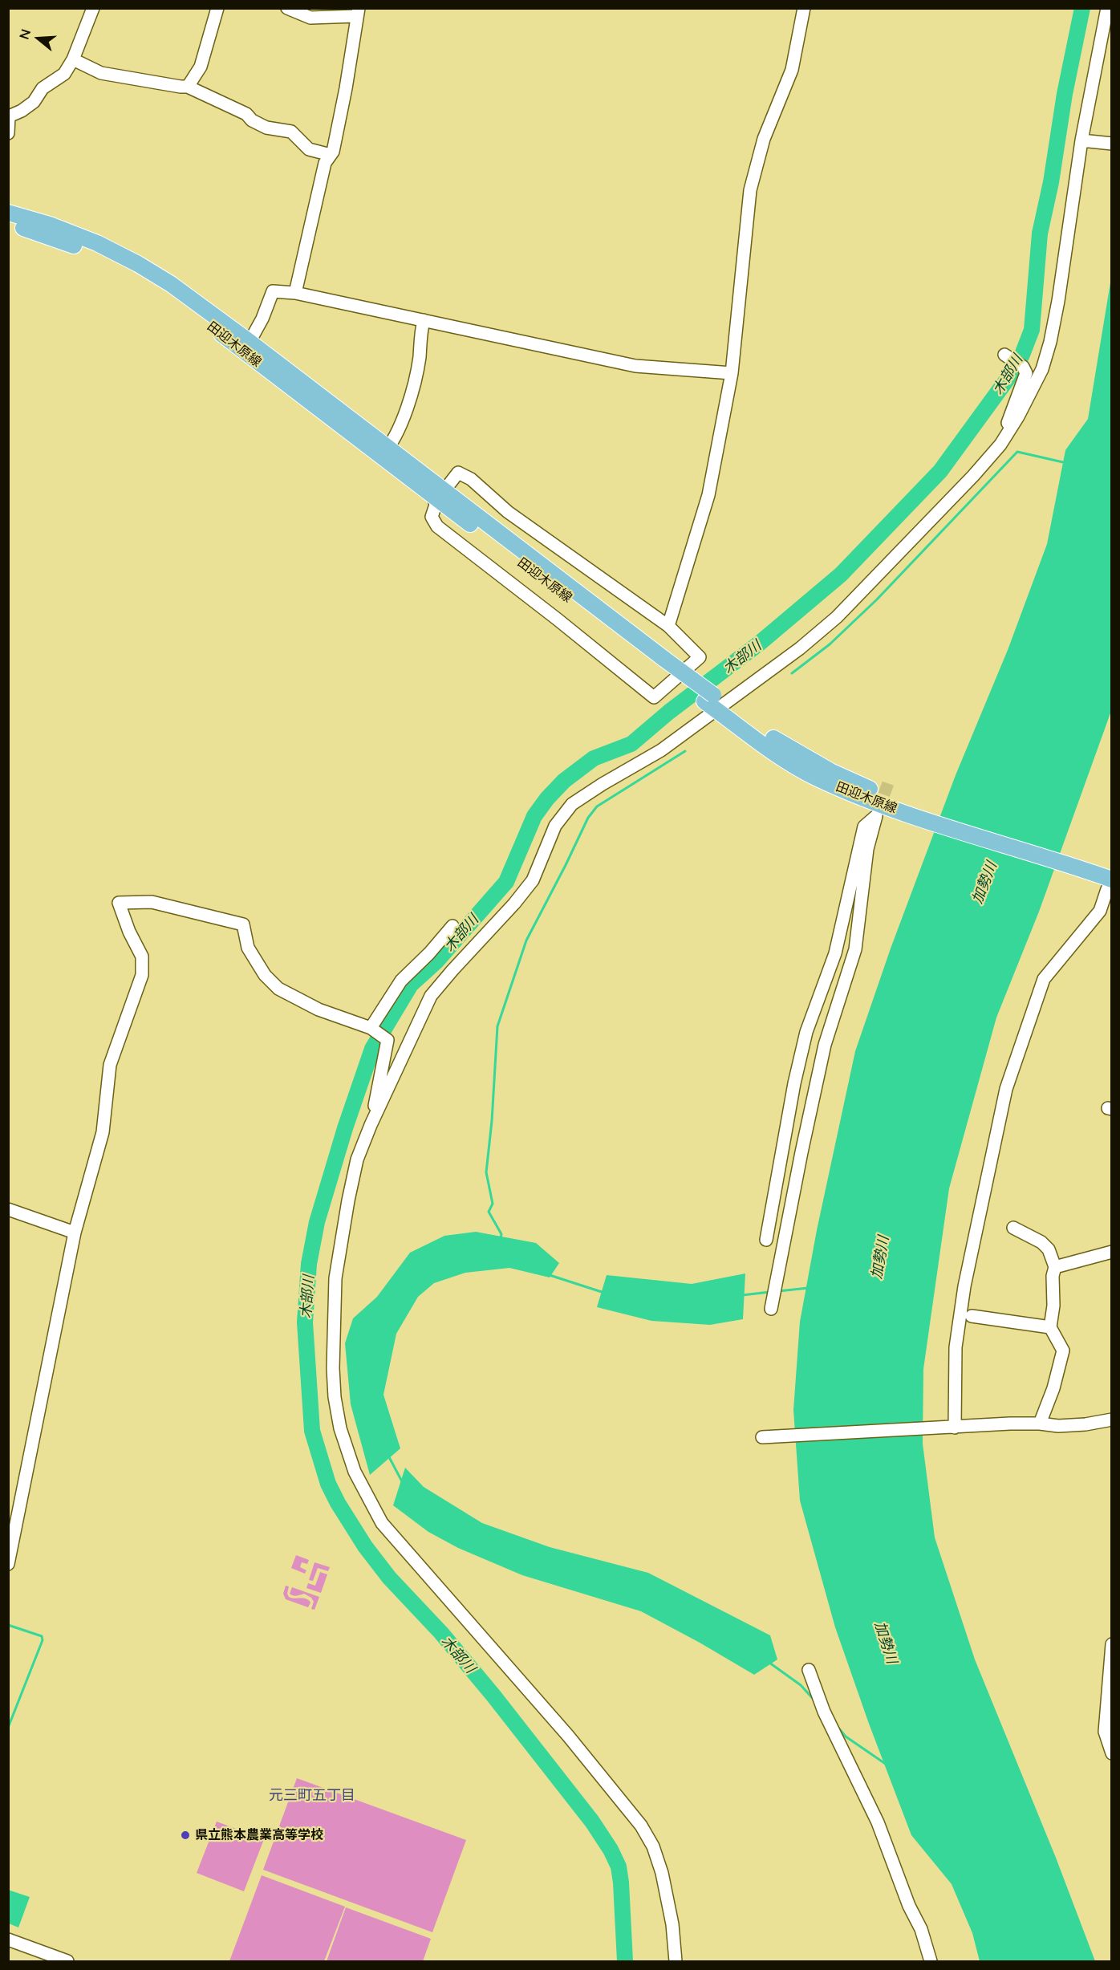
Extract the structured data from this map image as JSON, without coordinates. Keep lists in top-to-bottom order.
{
  "streets": {
    "main road": ["田迎木原線"]
  },
  "districts": ["元三町五丁目"],
  "water": ["木部川", "加勢川"],
  "places": ["県立熊本農業高等学校"],
  "north": "left"
}
